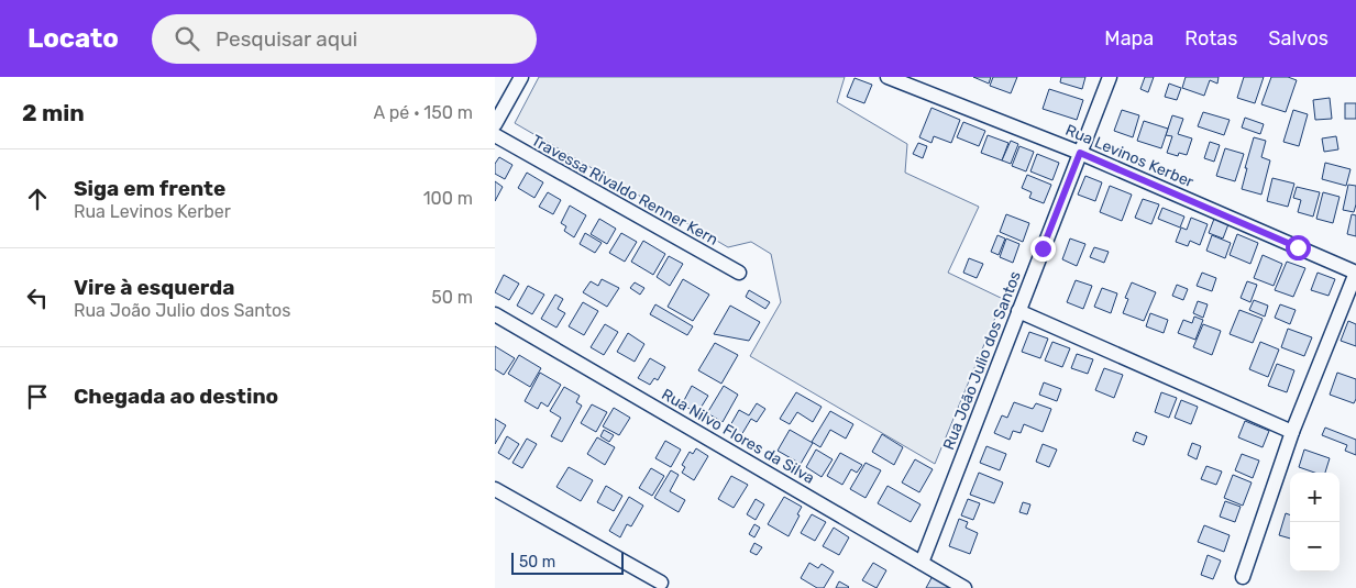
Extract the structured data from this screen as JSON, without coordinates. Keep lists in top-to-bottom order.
{
  "streets": {
    "street": [
      "Rua Levinos Kerber",
      "Travessa Rivaldo Renner Kern",
      "Rua João Julio dos Santos",
      "Rua Nilvo Flores da Silva"
    ]
  },
  "crossings": [
    ["Rua Levinos Kerber", "Rua João Julio dos Santos"],
    ["Rua João Julio dos Santos", "Rua Nilvo Flores da Silva"]
  ],
  "scale_bar": "50 m",
  "page": {
    "header": "Locato",
    "search": "Pesquisar aqui",
    "nav": ["Mapa", "Rotas", "Salvos"],
    "heading": ["2 min", "A pé · 150 m"],
    "list": [
      ["Siga em frente", "Rua Levinos Kerber", "100 m"],
      ["Vire à esquerda", "Rua João Julio dos Santos", "50 m"],
      "Chegada ao destino"
    ],
    "map_buttons": ["+", "−"],
    "scale": "50 m"
  }
}
